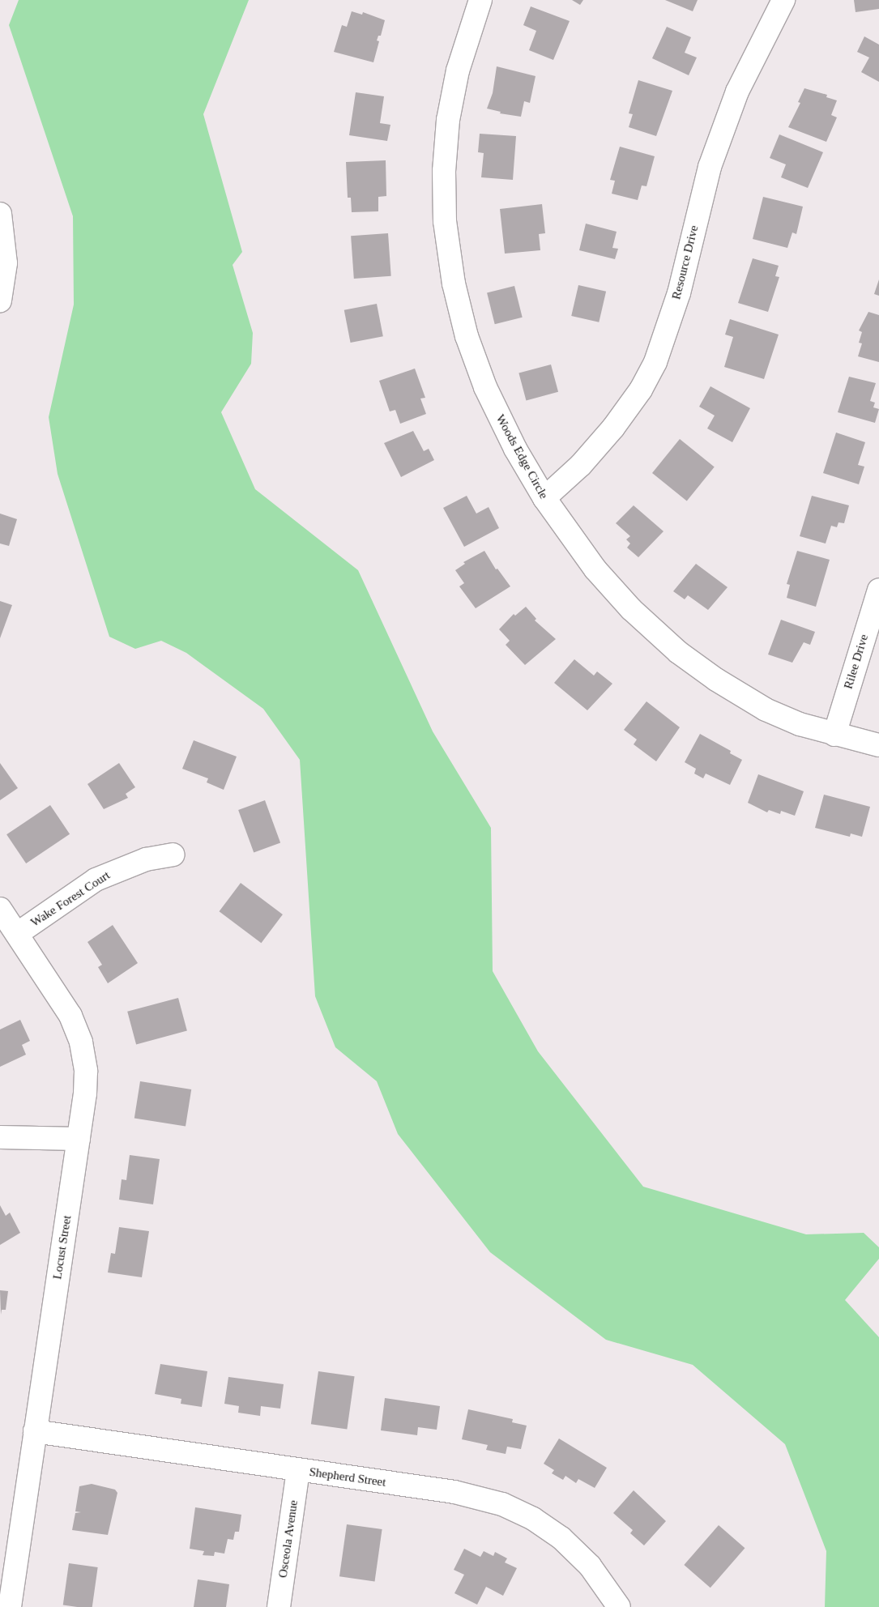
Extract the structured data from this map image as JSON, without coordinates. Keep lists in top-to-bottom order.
{
  "streets": {
    "street": [
      "Resource Drive",
      "Woods Edge Circle",
      "Rilee Drive",
      "Wake Forest Court",
      "Locust Street",
      "Shepherd Street",
      "Osceola Avenue"
    ]
  },
  "crossings": [
    ["Resource Drive", "Woods Edge Circle"],
    ["Woods Edge Circle", "Rilee Drive"],
    ["Wake Forest Court", "Locust Street"],
    ["Locust Street", "Shepherd Street"],
    ["Shepherd Street", "Osceola Avenue"]
  ]
}
